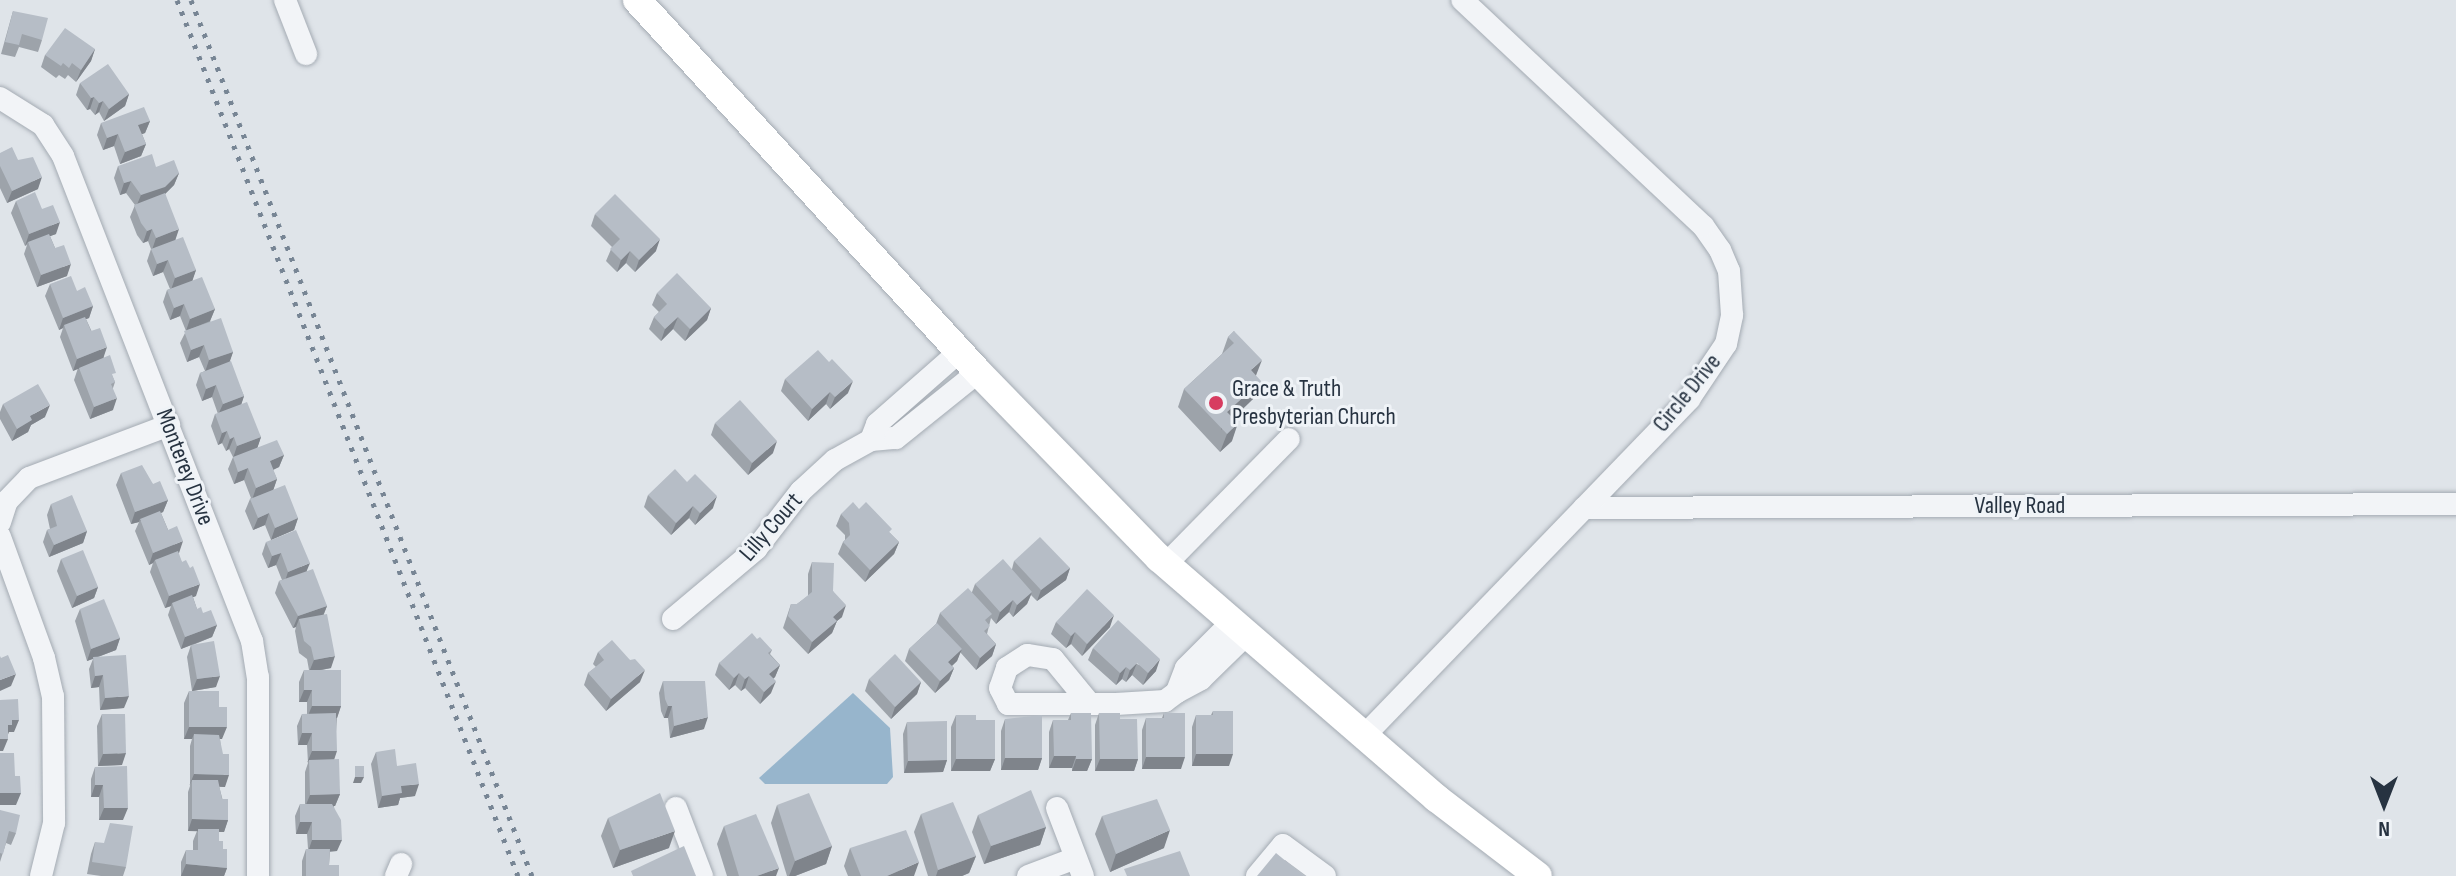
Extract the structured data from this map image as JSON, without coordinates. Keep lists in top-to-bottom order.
{
  "streets": {
    "street": [
      "Circle Drive",
      "Monterey Drive",
      "Valley Road",
      "Lilly Court"
    ]
  },
  "crossings": [
    ["Circle Drive", "Valley Road"]
  ],
  "places": ["Grace & Truth Presbyterian Church"],
  "north": "bottom"
}
